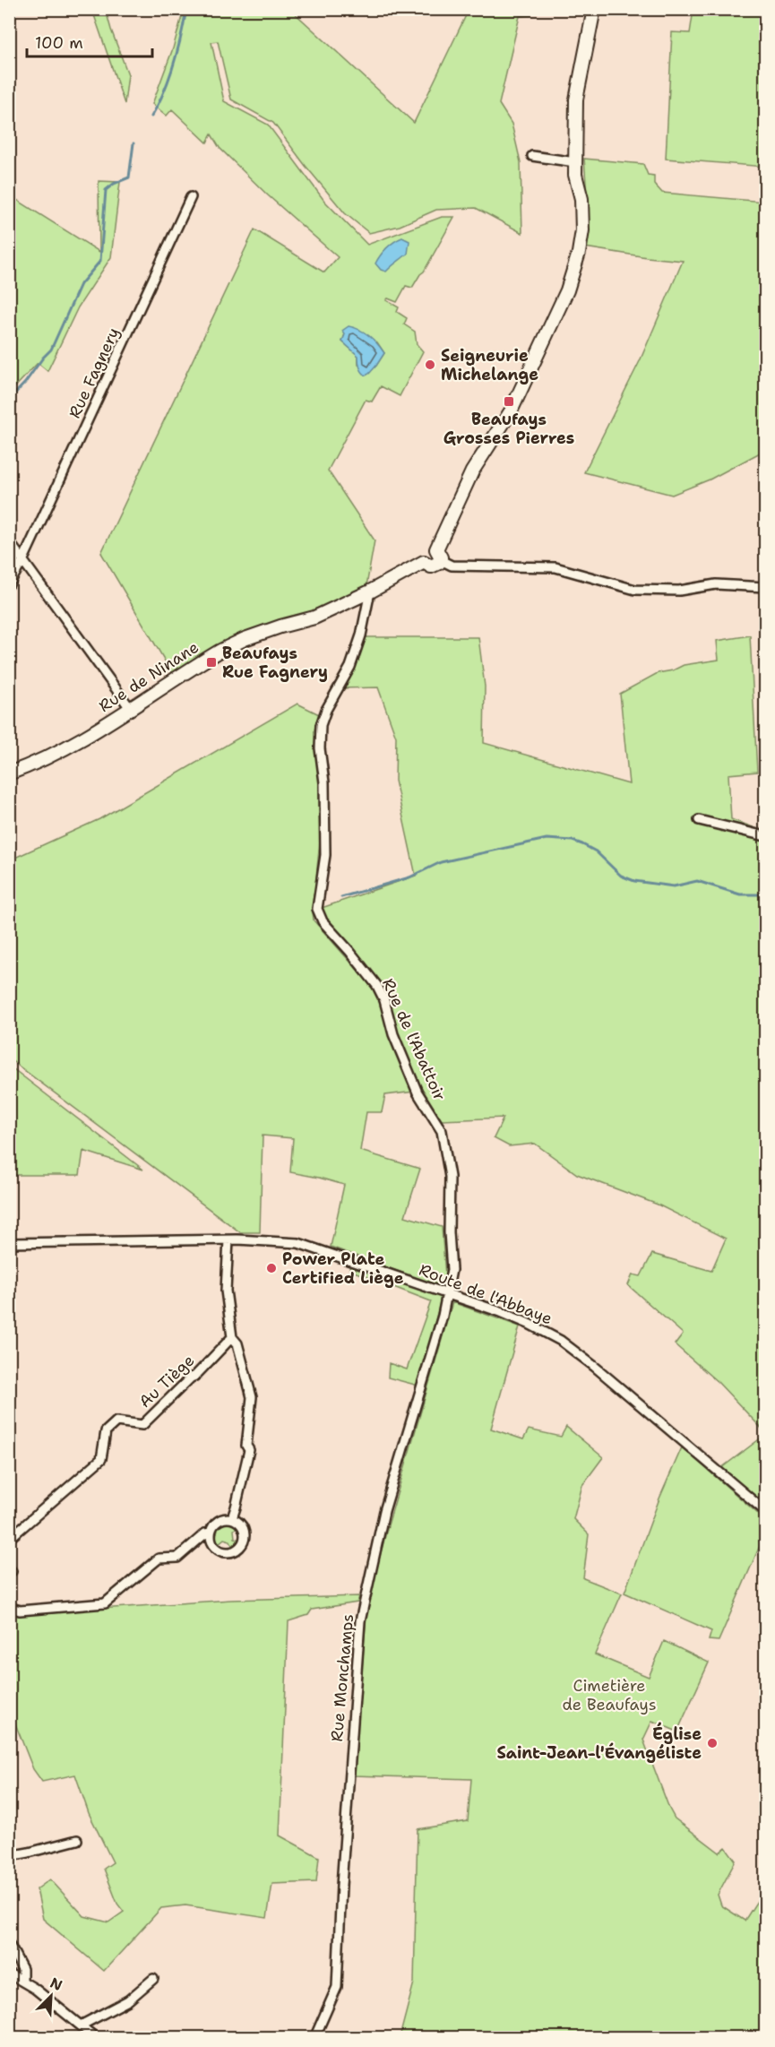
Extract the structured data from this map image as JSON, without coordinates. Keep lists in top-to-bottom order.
{
  "streets": {
    "street": [
      "Rue Fagnery",
      "Rue de Ninane",
      "Rue de l'Abattoir",
      "Route de l'Abbaye",
      "Au Tiège",
      "Rue Monchamps"
    ]
  },
  "crossings": [
    ["Rue de Ninane", "Rue de l'Abattoir"],
    ["Rue de l'Abattoir", "Route de l'Abbaye"],
    ["Rue de l'Abattoir", "Rue Monchamps"],
    ["Route de l'Abbaye", "Rue Monchamps"]
  ],
  "parks": ["Cimetière de Beaufays"],
  "places": {
    "other": ["Seigneurie Michelange", "Power Plate Certified Liège", "Église Saint-Jean-l'Évangéliste"],
    "transit": ["Beaufays Grosses Pierres", "Beaufays Rue Fagnery"]
  },
  "scale_bar": "100 m",
  "north": "top right"
}
